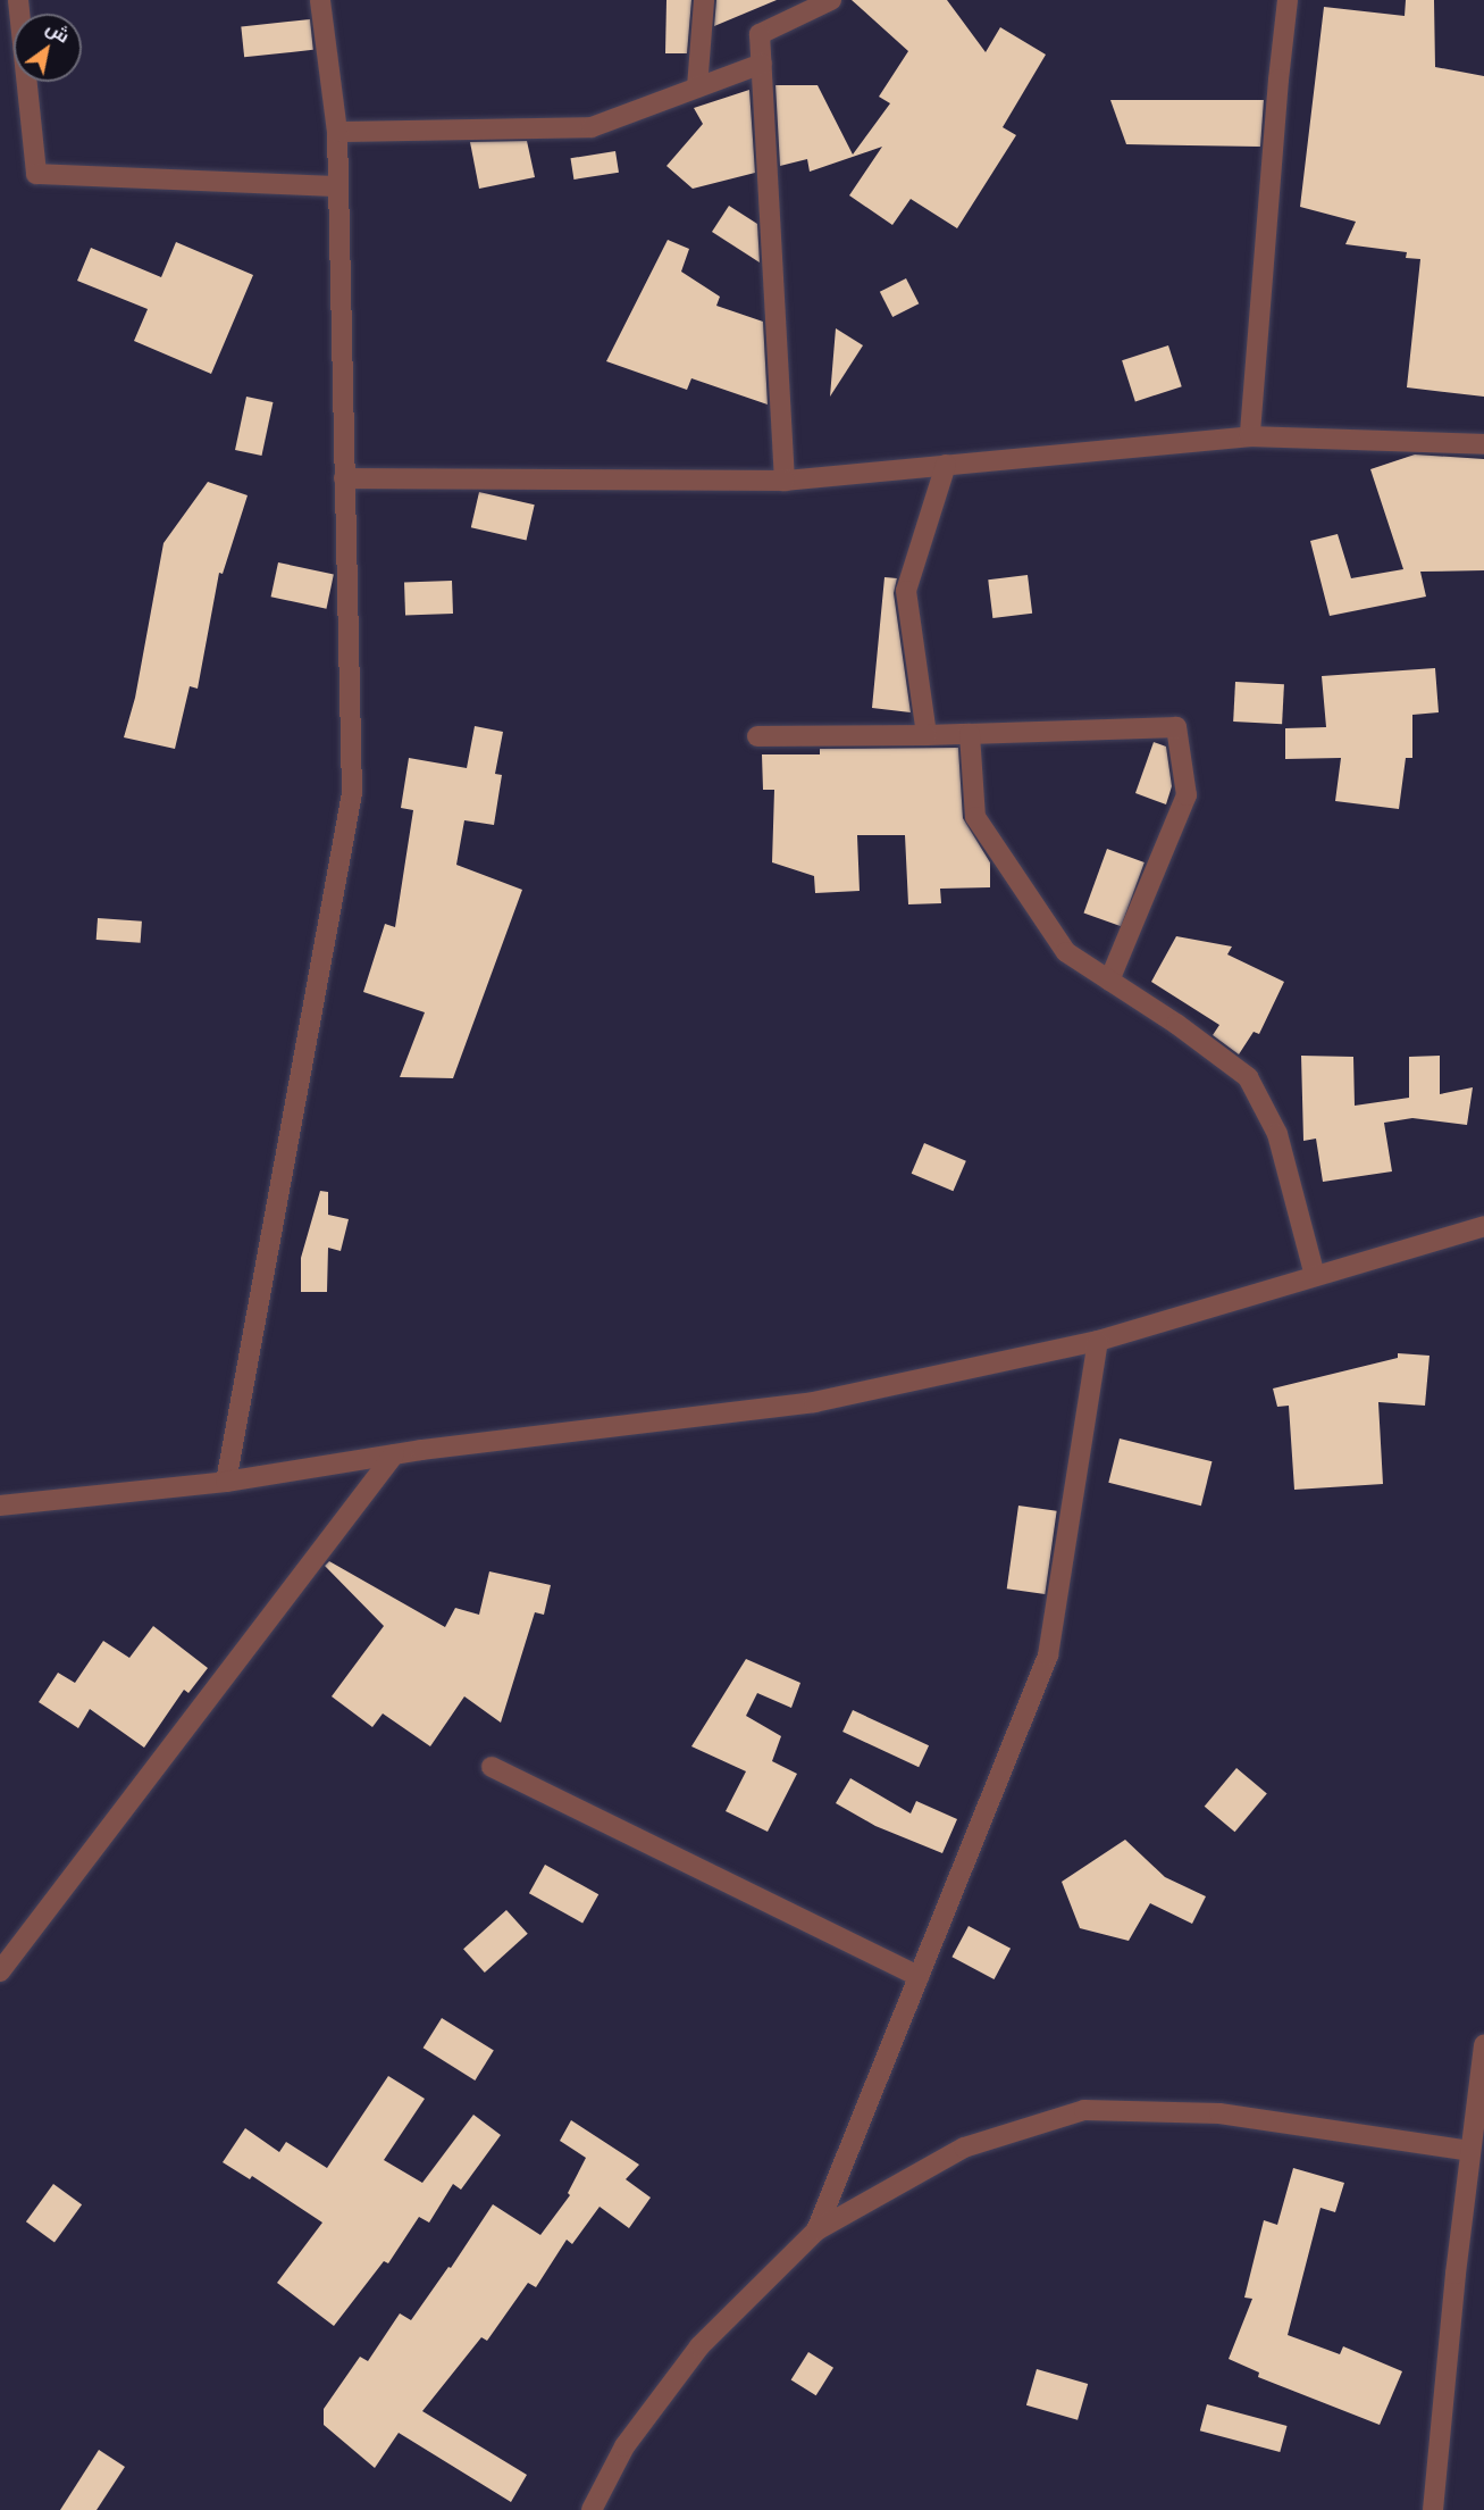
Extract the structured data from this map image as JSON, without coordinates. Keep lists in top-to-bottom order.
{
  "north": "top right"
}
